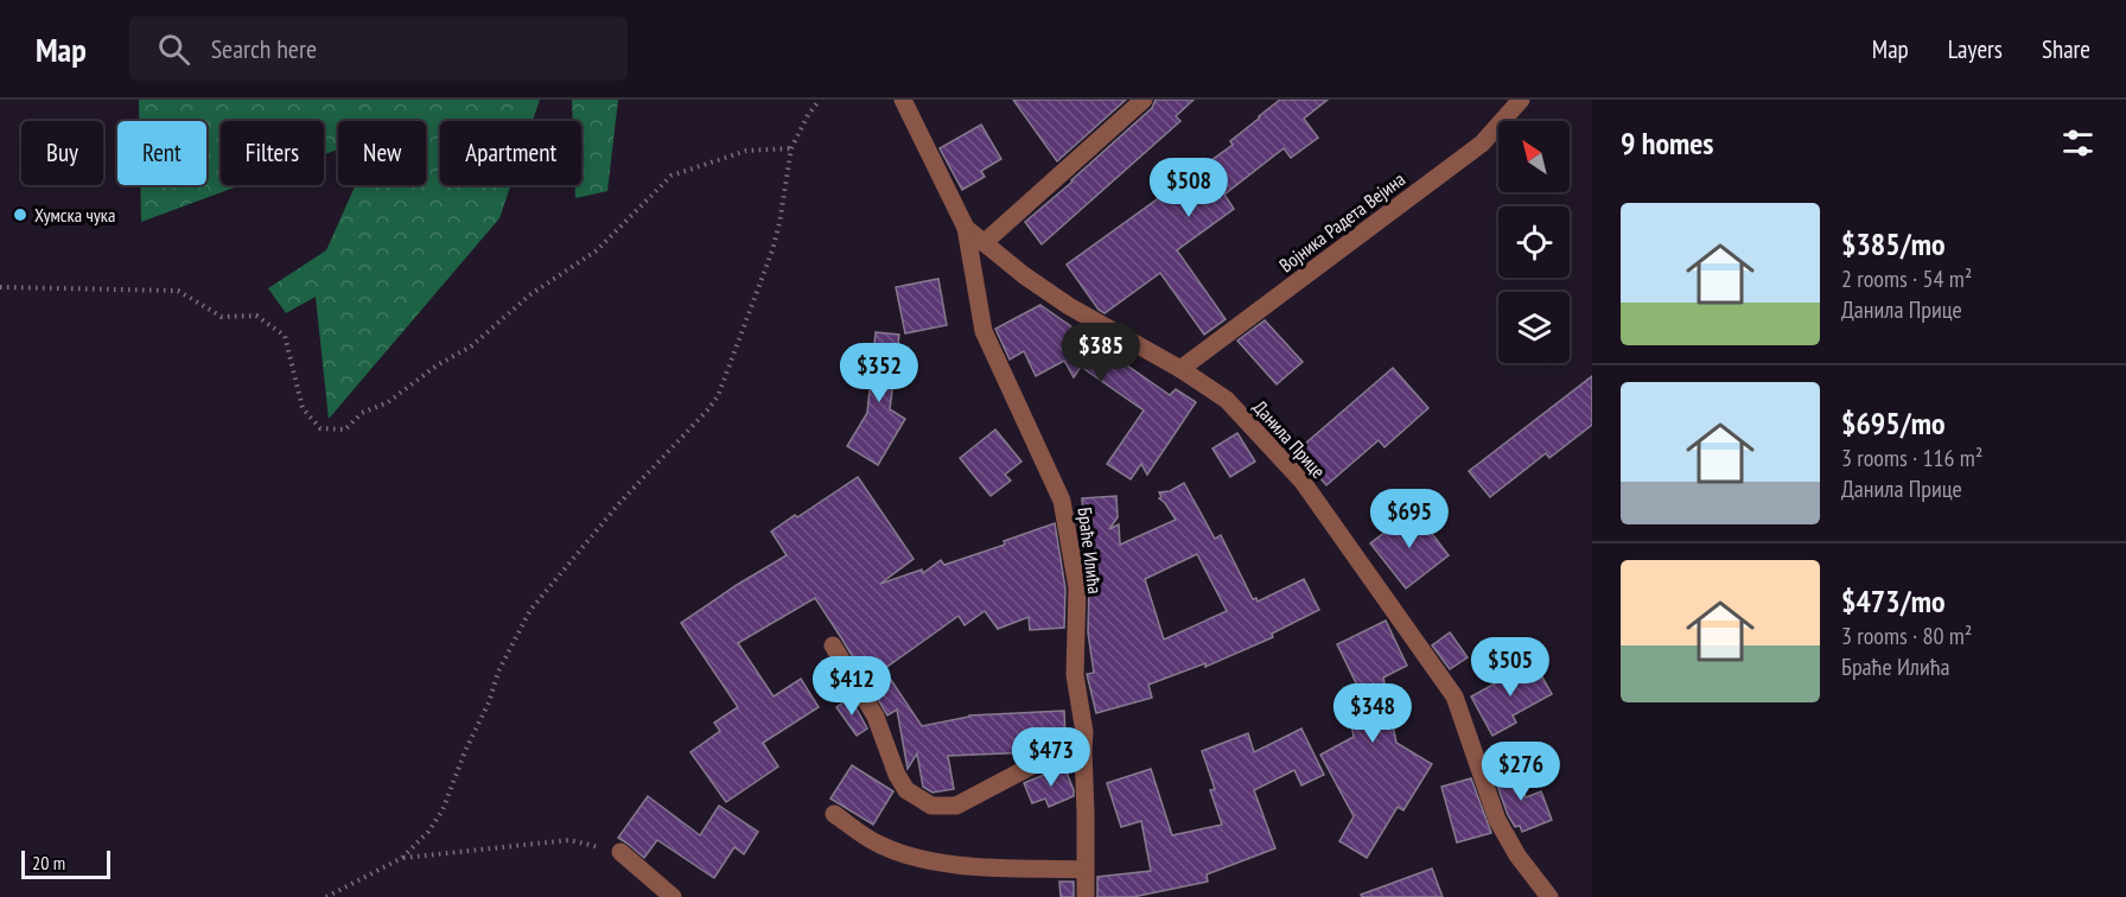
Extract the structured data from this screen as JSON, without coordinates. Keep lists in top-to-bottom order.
{
  "streets": {
    "street": ["Војника Радета Вејина", "Данила Прице", "Браће Илића"]
  },
  "crossings": [
    ["Војника Радета Вејина", "Данила Прице"],
    ["Данила Прице", "Браће Илића"]
  ],
  "places": ["Хумска чука"],
  "scale_bar": "20 m",
  "north": "top left",
  "page": {
    "header": "Map",
    "search": "Search here",
    "nav": ["Map", "Layers", "Share"],
    "heading": "9 homes",
    "chip": [
      "Buy",
      "Rent",
      "Filters",
      "New",
      "Apartment"
    ],
    "price": [
      "$508",
      "$385",
      "$352",
      "$695",
      "$505",
      "$412",
      "$348",
      "$473",
      "$276"
    ],
    "list": [
      {
        "name": "$385/mo",
        "note": "2 rooms · 54 m² · Данила Прице"
      },
      {
        "name": "$695/mo",
        "note": "3 rooms · 116 m² · Данила Прице"
      },
      {
        "name": "$473/mo",
        "note": "3 rooms · 80 m² · Браће Илића"
      }
    ],
    "scale": "20 m"
  }
}
